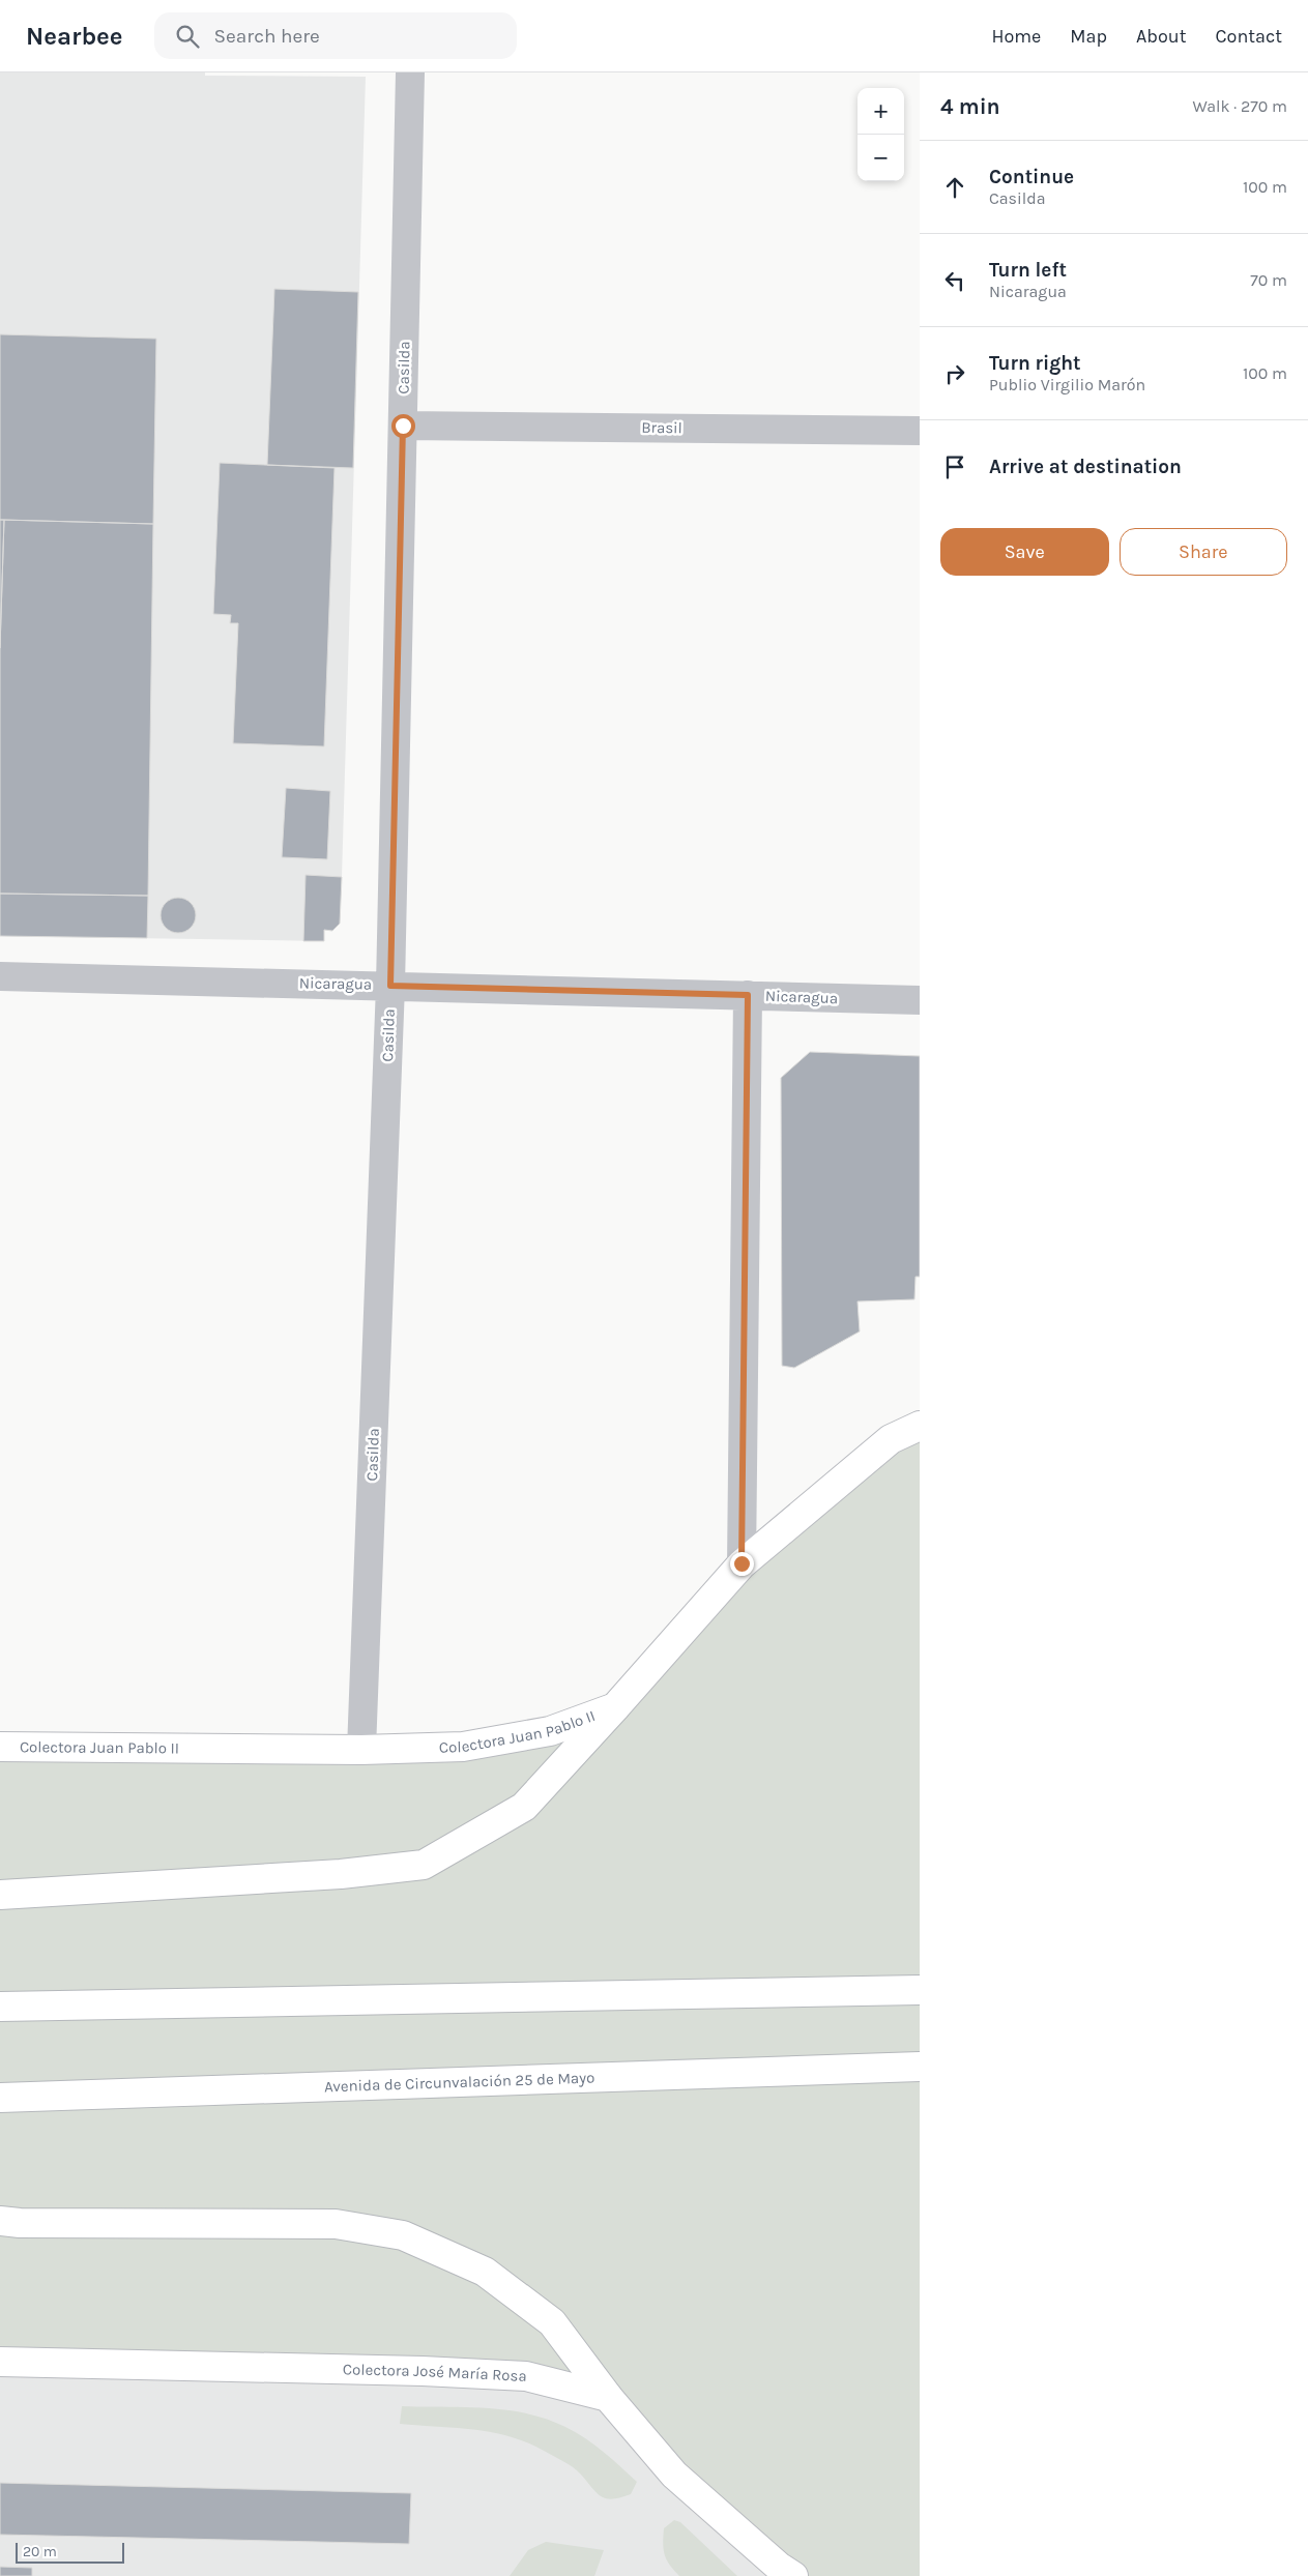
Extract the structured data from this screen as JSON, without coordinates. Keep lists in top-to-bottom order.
{
  "streets": {
    "main road": ["Colectora Juan Pablo II", "Avenida de Circunvalación 25 de Mayo", "Colectora José María Rosa"],
    "street": ["Casilda", "Brasil", "Nicaragua"]
  },
  "crossings": [
    ["Casilda", "Brasil"],
    ["Casilda", "Nicaragua"],
    ["Casilda", "Colectora Juan Pablo II"]
  ],
  "scale_bar": "20 m",
  "page": {
    "header": "Nearbee",
    "search": "Search here",
    "nav": [
      "Home",
      "Map",
      "About",
      "Contact"
    ],
    "heading": ["4 min", "Walk · 270 m"],
    "map_buttons": ["+", "−"],
    "list": [
      ["Continue", "Casilda", "100 m"],
      ["Turn left", "Nicaragua", "70 m"],
      ["Turn right", "Publio Virgilio Marón", "100 m"],
      "Arrive at destination"
    ],
    "buttons": ["Save", "Share"],
    "scale": "20 m"
  }
}
